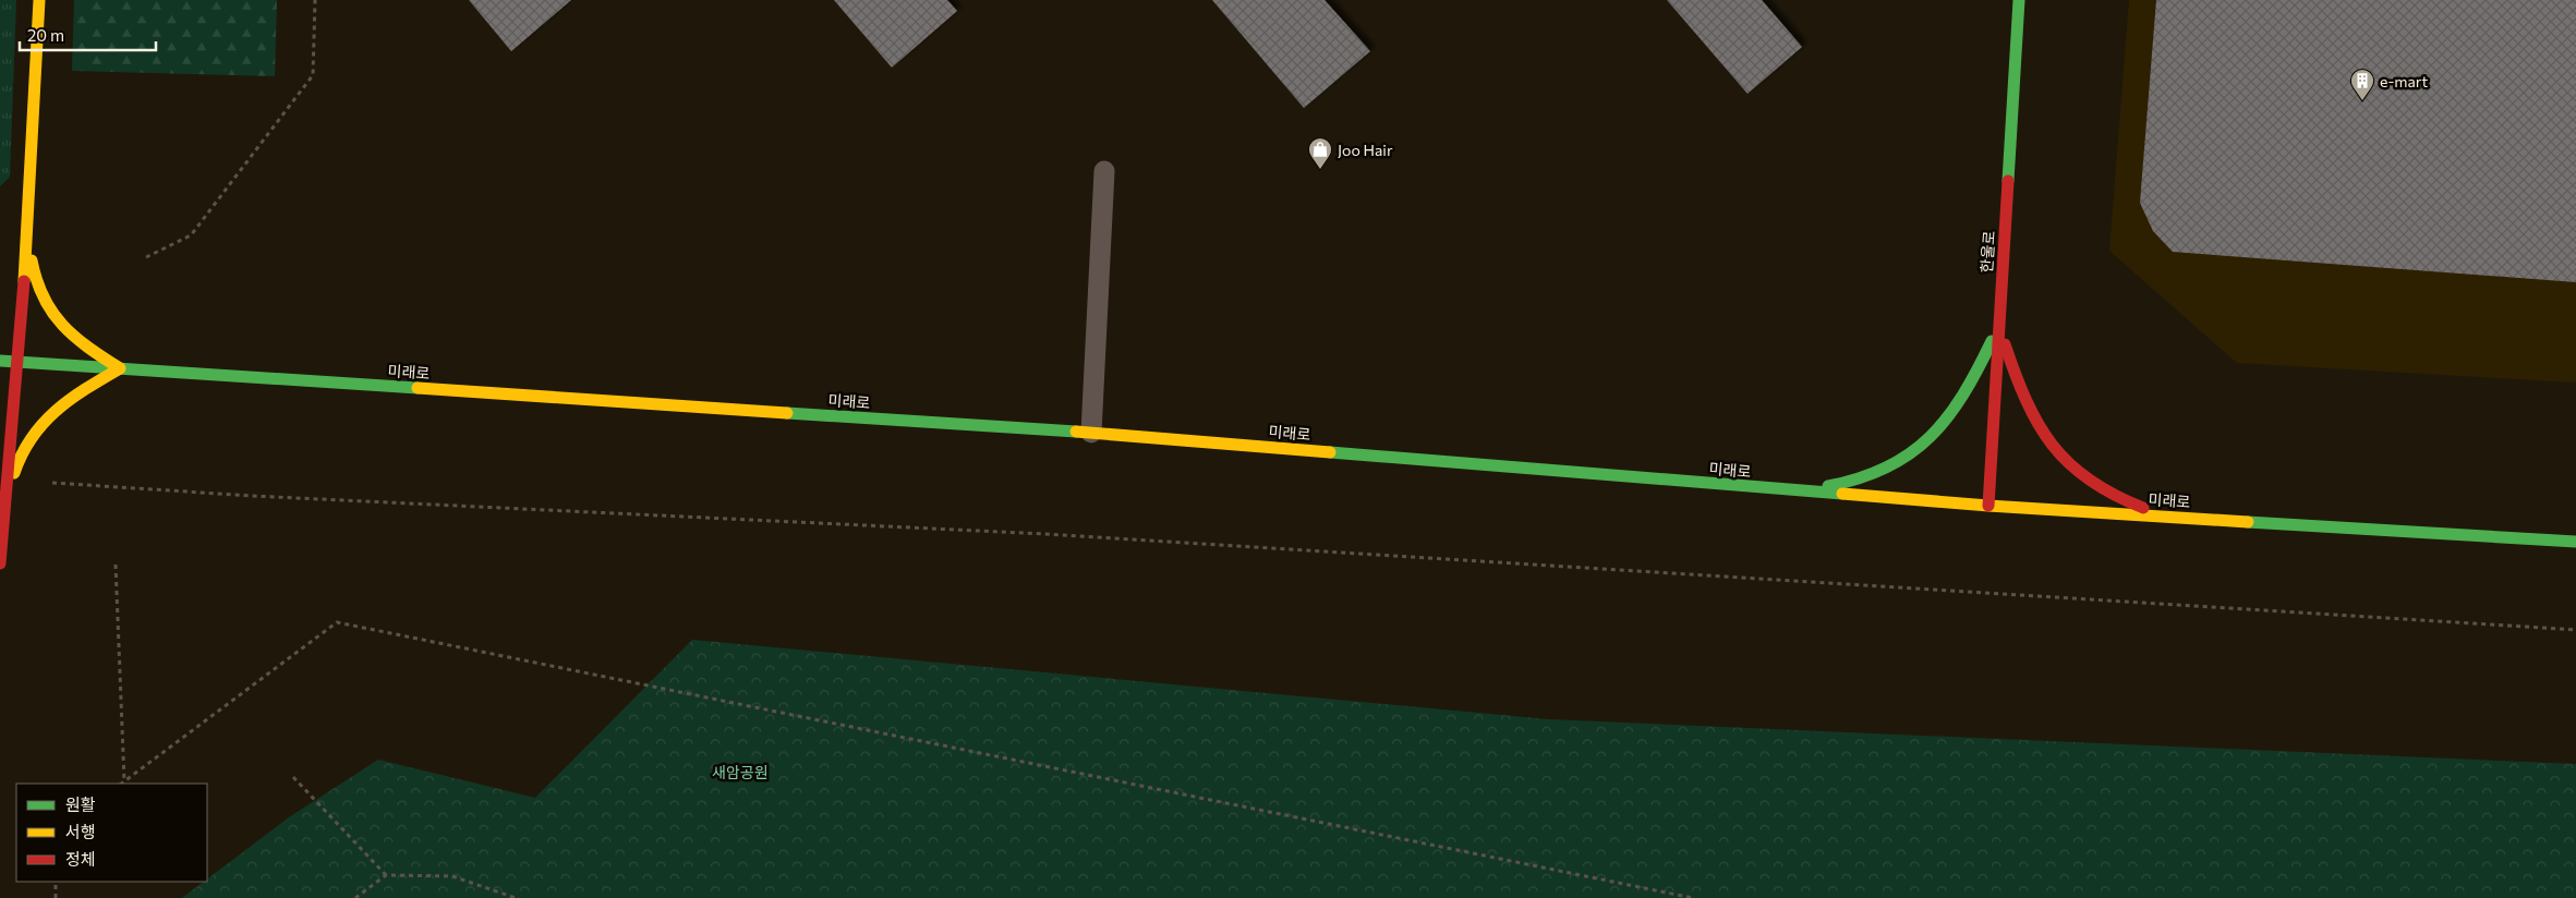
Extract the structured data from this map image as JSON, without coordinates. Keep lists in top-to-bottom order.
{
  "streets": {
    "main road": ["한울로", "미래로"]
  },
  "crossings": [
    ["한울로", "미래로"]
  ],
  "parks": ["새암공원"],
  "places": {
    "building": ["e-mart"],
    "shop": ["Joo Hair"]
  },
  "legend": ["원활", "서행", "정체"],
  "scale_bar": "20 m"
}
